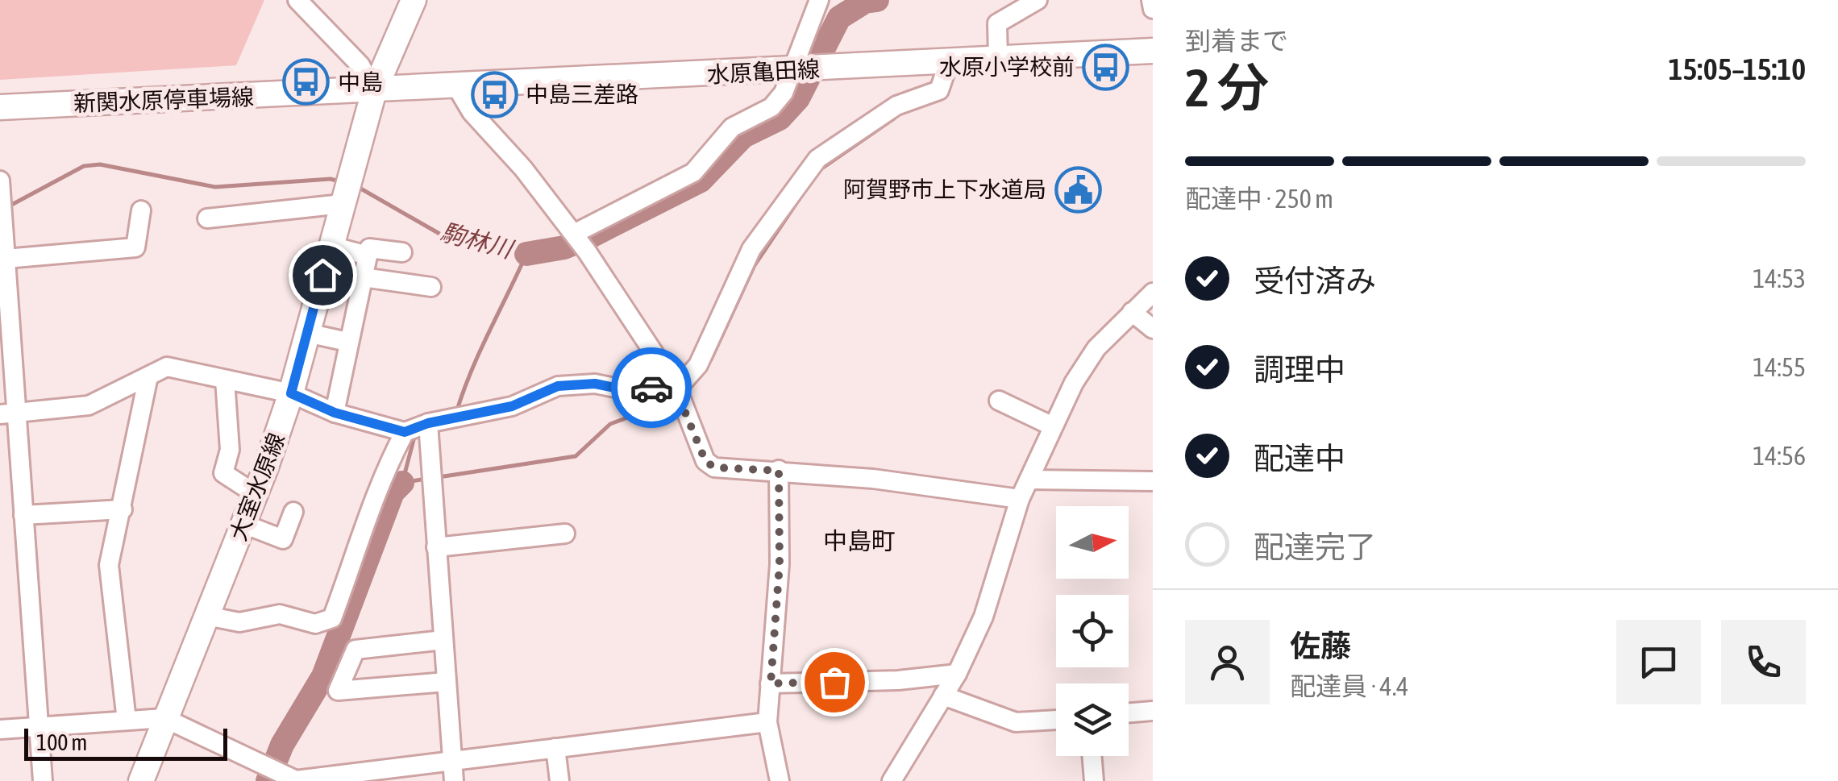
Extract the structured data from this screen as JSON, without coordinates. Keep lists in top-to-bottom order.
{
  "streets": {
    "main road": ["水原亀田線", "新関水原停車場線", "大室水原線"]
  },
  "crossings": [
    ["水原亀田線", "新関水原停車場線"],
    ["水原亀田線", "大室水原線"],
    ["新関水原停車場線", "大室水原線"]
  ],
  "districts": ["中島町"],
  "water": ["駒林川"],
  "places": {
    "bus stop": ["水原小学校前", "中島", "中島三差路"],
    "public building": ["阿賀野市上下水道局"]
  },
  "scale_bar": "100 m",
  "north": "right",
  "page": {
    "heading": ["2 分", "到着まで", "15:05–15:10"],
    "panel": ["佐藤", "配達員 · 4.4"],
    "bar": "配達中 · 250 m",
    "list": [
      ["受付済み", "14:53"],
      ["調理中", "14:55"],
      ["配達中", "14:56"],
      "配達完了"
    ],
    "scale": "100 m"
  }
}
